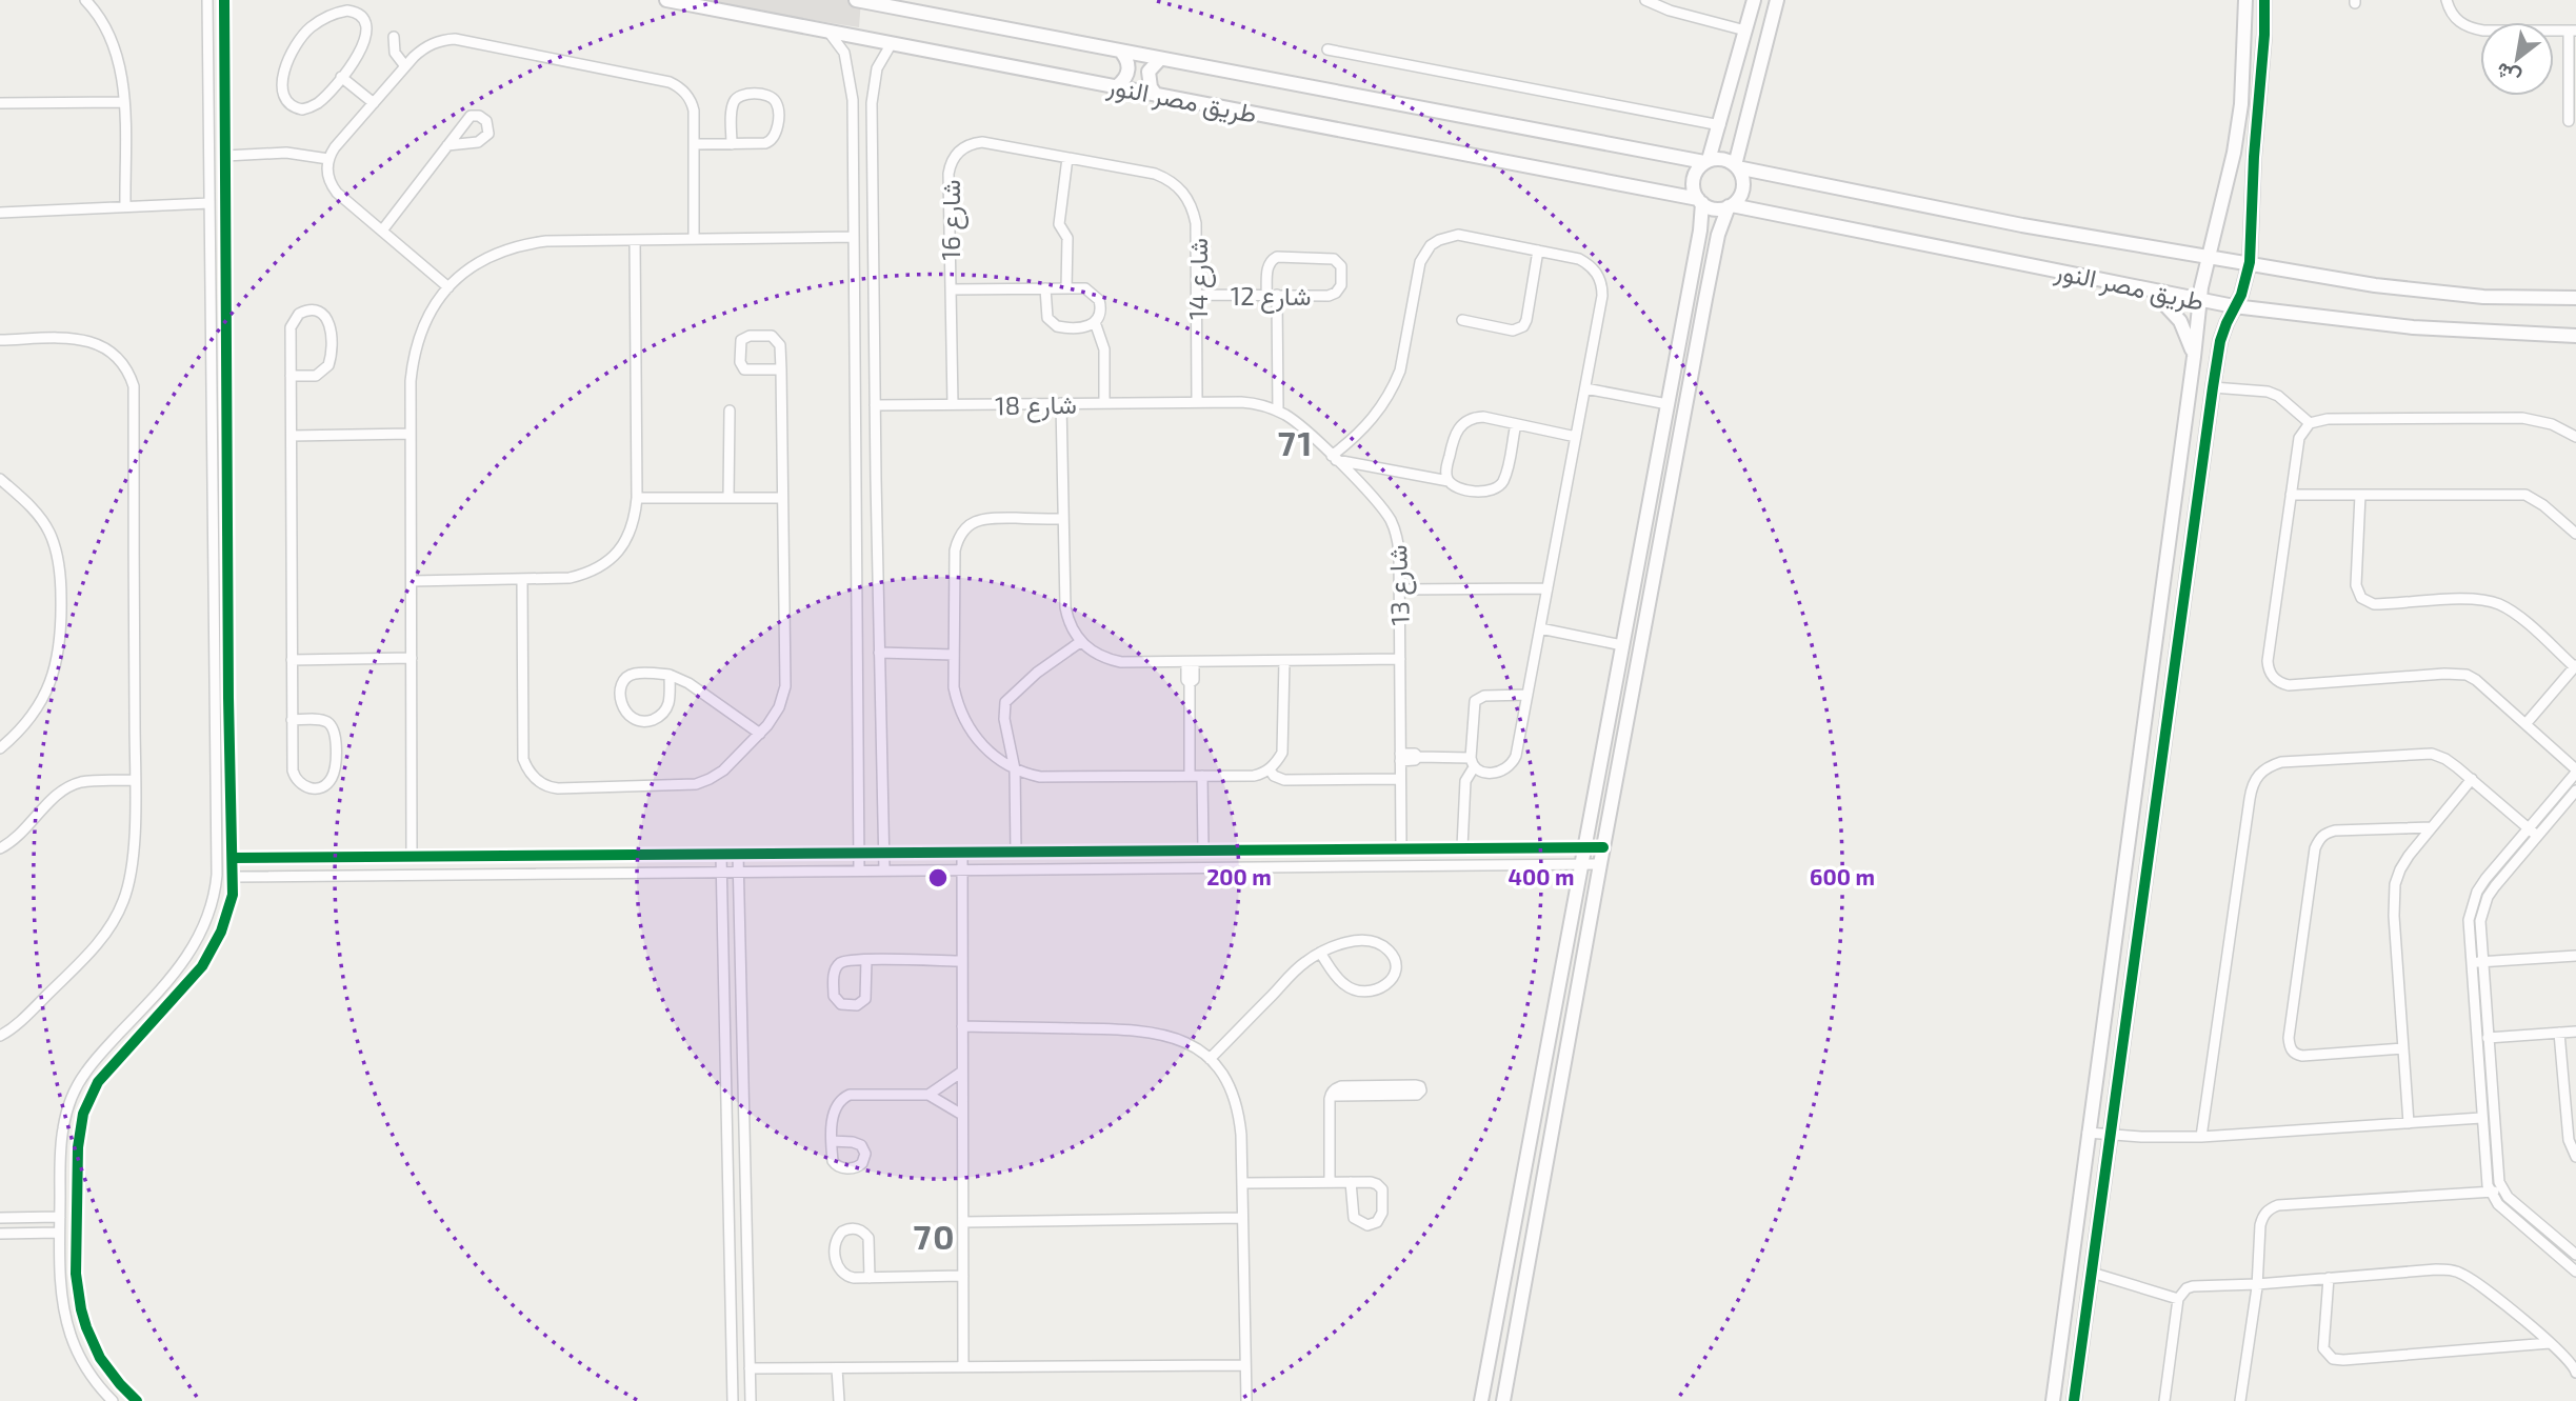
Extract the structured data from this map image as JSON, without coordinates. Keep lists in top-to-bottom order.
{
  "streets": {
    "street": [
      "طريق مصر النور",
      "شارع 16",
      "شارع 14",
      "شارع 12",
      "شارع 18",
      "شارع 13"
    ]
  },
  "crossings": [
    ["شارع 16", "شارع 14"],
    ["شارع 16", "شارع 18"],
    ["شارع 14", "شارع 12"],
    ["شارع 14", "شارع 18"],
    ["شارع 14", "شارع 13"],
    ["شارع 18", "شارع 13"]
  ],
  "districts": ["71", "70"],
  "north": "bottom left",
  "rings": ["200 m", "400 m", "600 m"]
}
